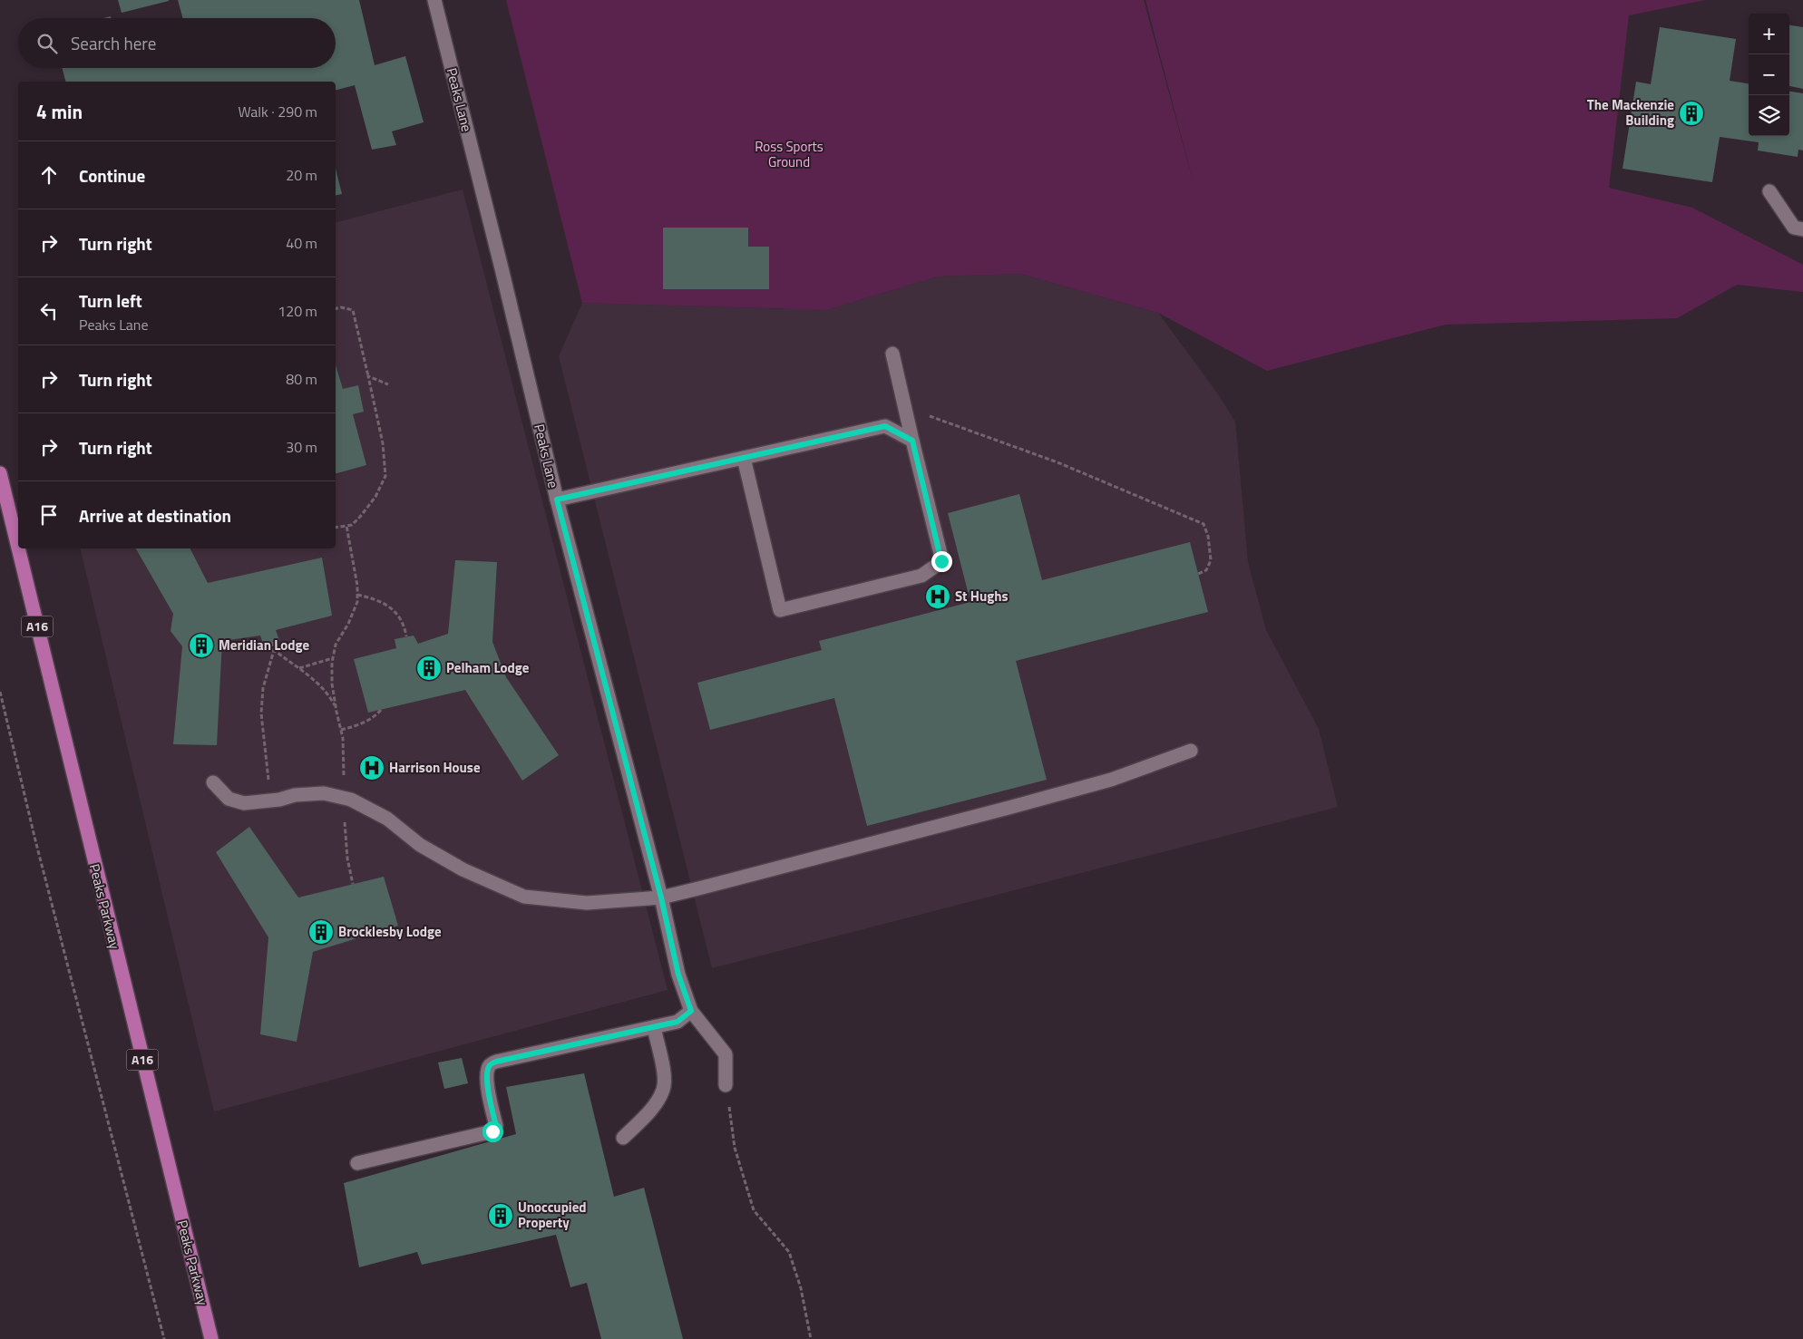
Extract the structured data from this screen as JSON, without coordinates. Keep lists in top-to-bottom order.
{
  "streets": {
    "highway": ["A16", "Peaks Parkway"],
    "street": ["Peaks Lane"]
  },
  "parks": ["Ross Sports Ground"],
  "places": {
    "building": [
      "The Mackenzie Building",
      "Meridian Lodge",
      "Pelham Lodge",
      "Brocklesby Lodge",
      "Unoccupied Property"
    ],
    "hospital": ["St Hughs", "Harrison House"]
  },
  "page": {
    "map_buttons": ["+", "−"],
    "search": "Search here",
    "heading": ["4 min", "Walk · 290 m"],
    "list": [
      ["Continue", "20 m"],
      ["Turn right", "40 m"],
      ["Turn left", "Peaks Lane", "120 m"],
      ["Turn right", "80 m"],
      ["Turn right", "30 m"],
      "Arrive at destination"
    ]
  }
}
